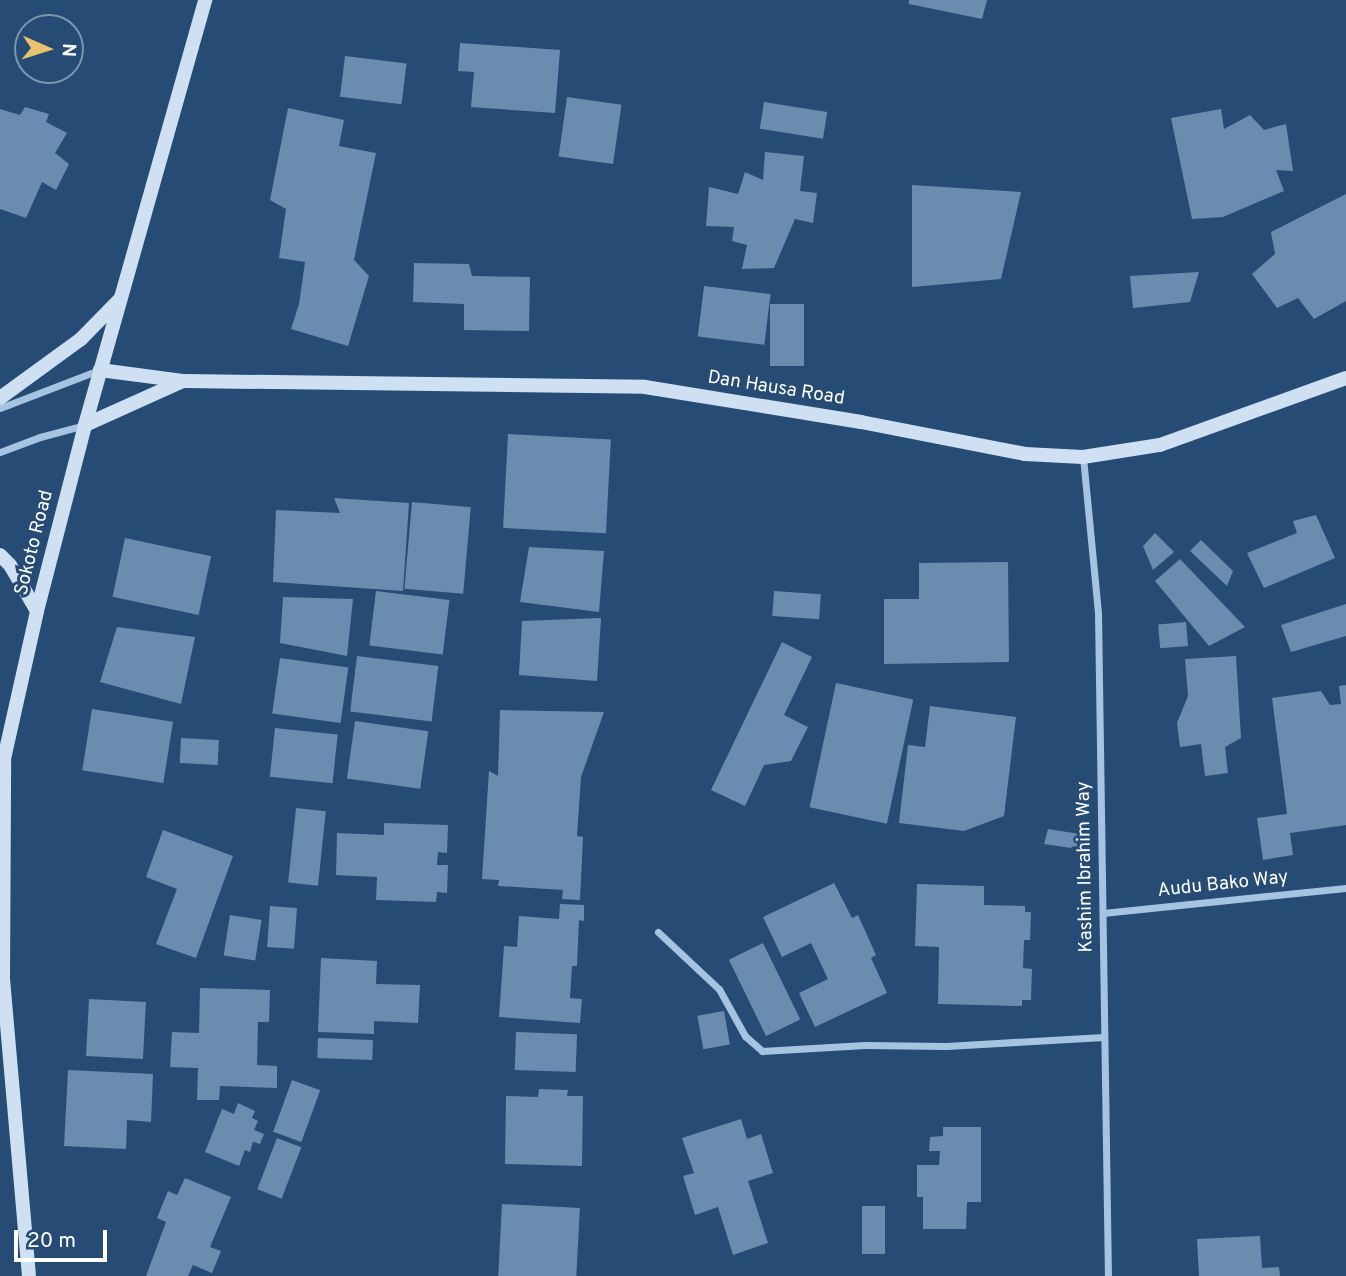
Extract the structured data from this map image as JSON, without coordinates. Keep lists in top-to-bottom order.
{
  "streets": {
    "street": [
      "Dan Hausa Road",
      "Sokoto Road",
      "Kashim Ibrahim Way",
      "Audu Bako Way"
    ]
  },
  "crossings": [
    ["Dan Hausa Road", "Sokoto Road"],
    ["Dan Hausa Road", "Kashim Ibrahim Way"],
    ["Kashim Ibrahim Way", "Audu Bako Way"]
  ],
  "scale_bar": "20 m",
  "north": "right"
}
